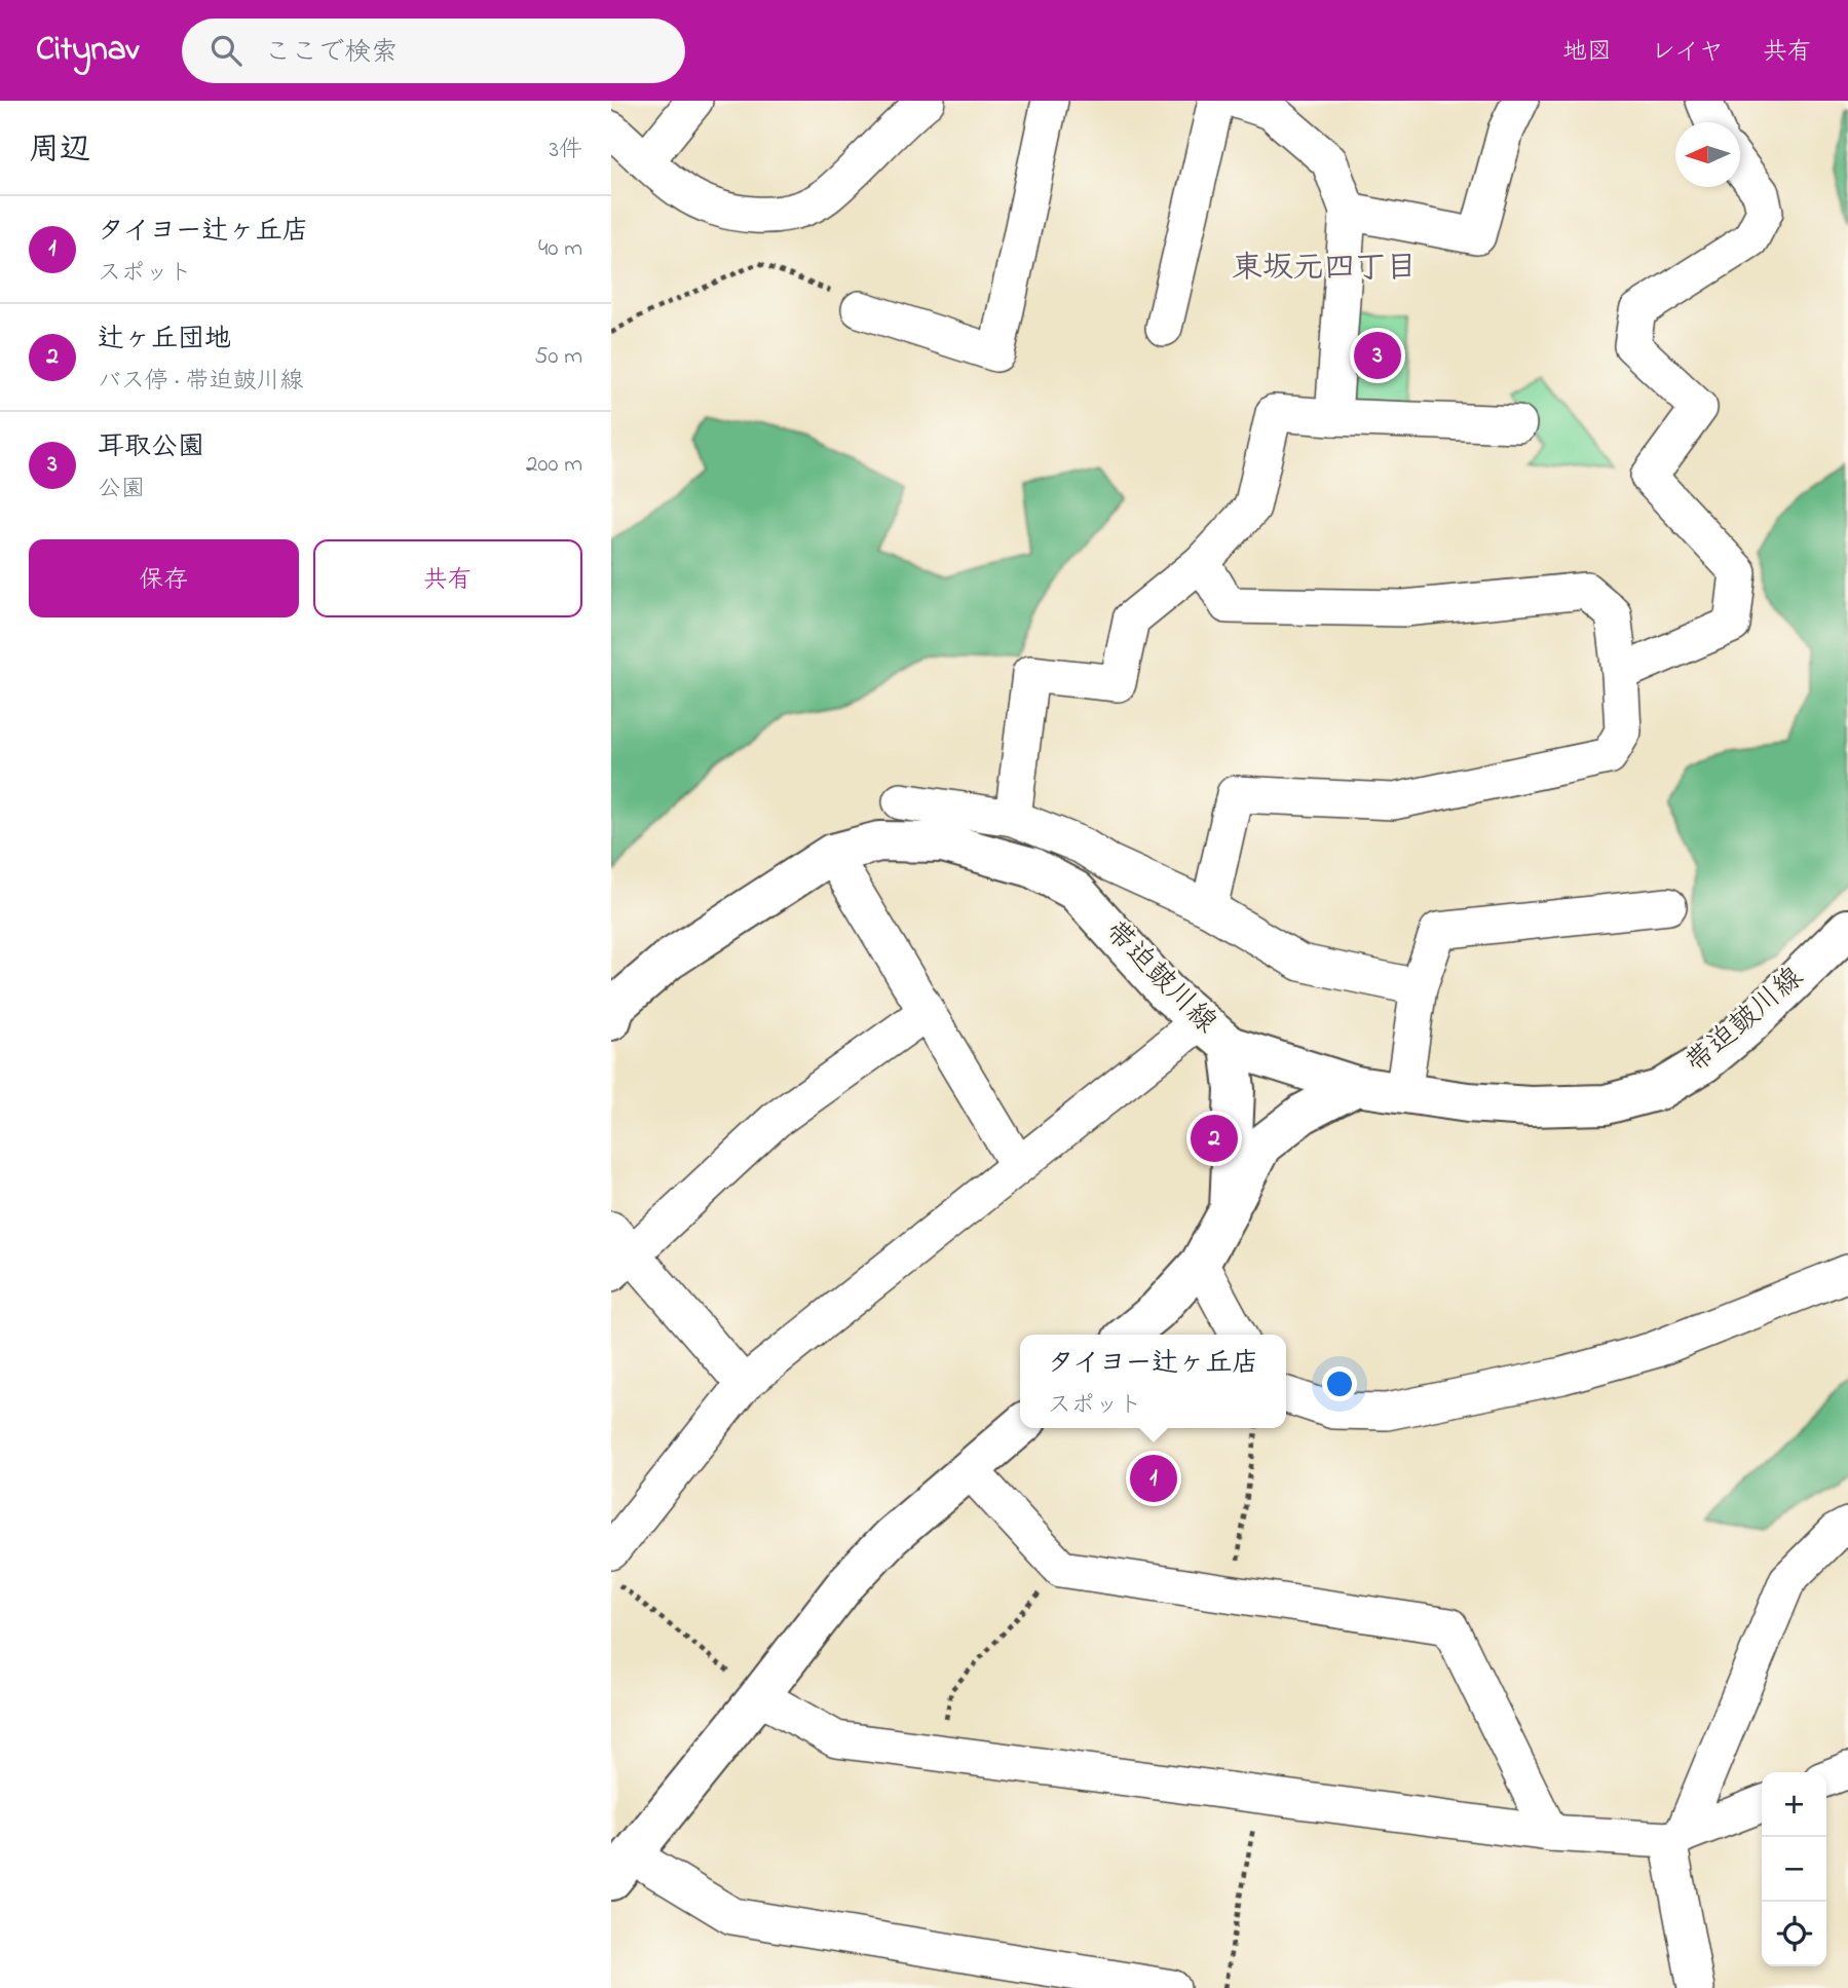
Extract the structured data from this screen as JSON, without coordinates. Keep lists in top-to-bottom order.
{
  "streets": {
    "street": ["帯迫皷川線"]
  },
  "districts": ["東坂元四丁目"],
  "north": "left",
  "page": {
    "header": "Citynav",
    "search": "ここで検索",
    "nav": ["地図", "レイヤ", "共有"],
    "heading": ["周辺", "3件"],
    "list": [
      {
        "mark": "1",
        "name": "タイヨー辻ヶ丘店",
        "note": "スポット",
        "value": "40 m"
      },
      {
        "mark": "2",
        "name": "辻ヶ丘団地",
        "note": "バス停 · 帯迫皷川線",
        "value": "50 m"
      },
      {
        "mark": "3",
        "name": "耳取公園",
        "note": "公園",
        "value": "200 m"
      }
    ],
    "pins": ["3", "2", "1"],
    "buttons": ["保存", "共有"],
    "popup": ["タイヨー辻ヶ丘店", "スポット"],
    "map_buttons": ["+", "−"]
  }
}
